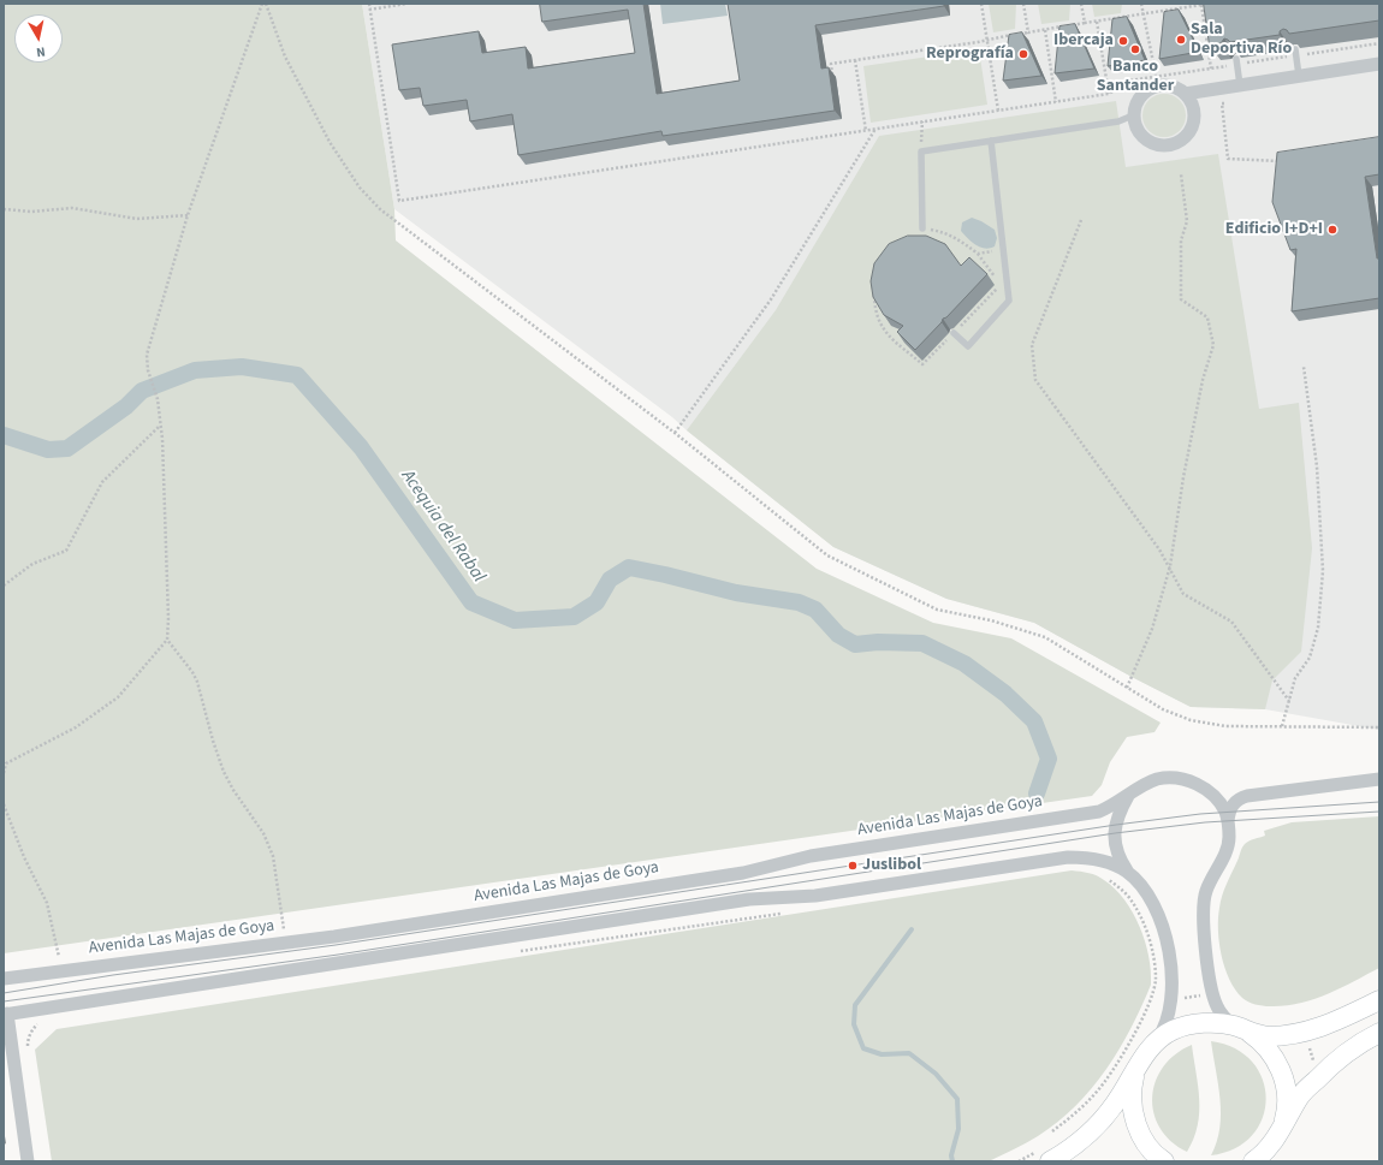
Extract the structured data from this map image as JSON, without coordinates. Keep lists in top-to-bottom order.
{
  "streets": {
    "street": ["Avenida Las Majas de Goya"]
  },
  "water": ["Acequia del Rabal"],
  "places": [
    "Sala Deportiva Río",
    "Ibercaja",
    "Banco Santander",
    "Reprografía",
    "Edificio I+D+I",
    "Juslibol"
  ],
  "north": "bottom"
}
